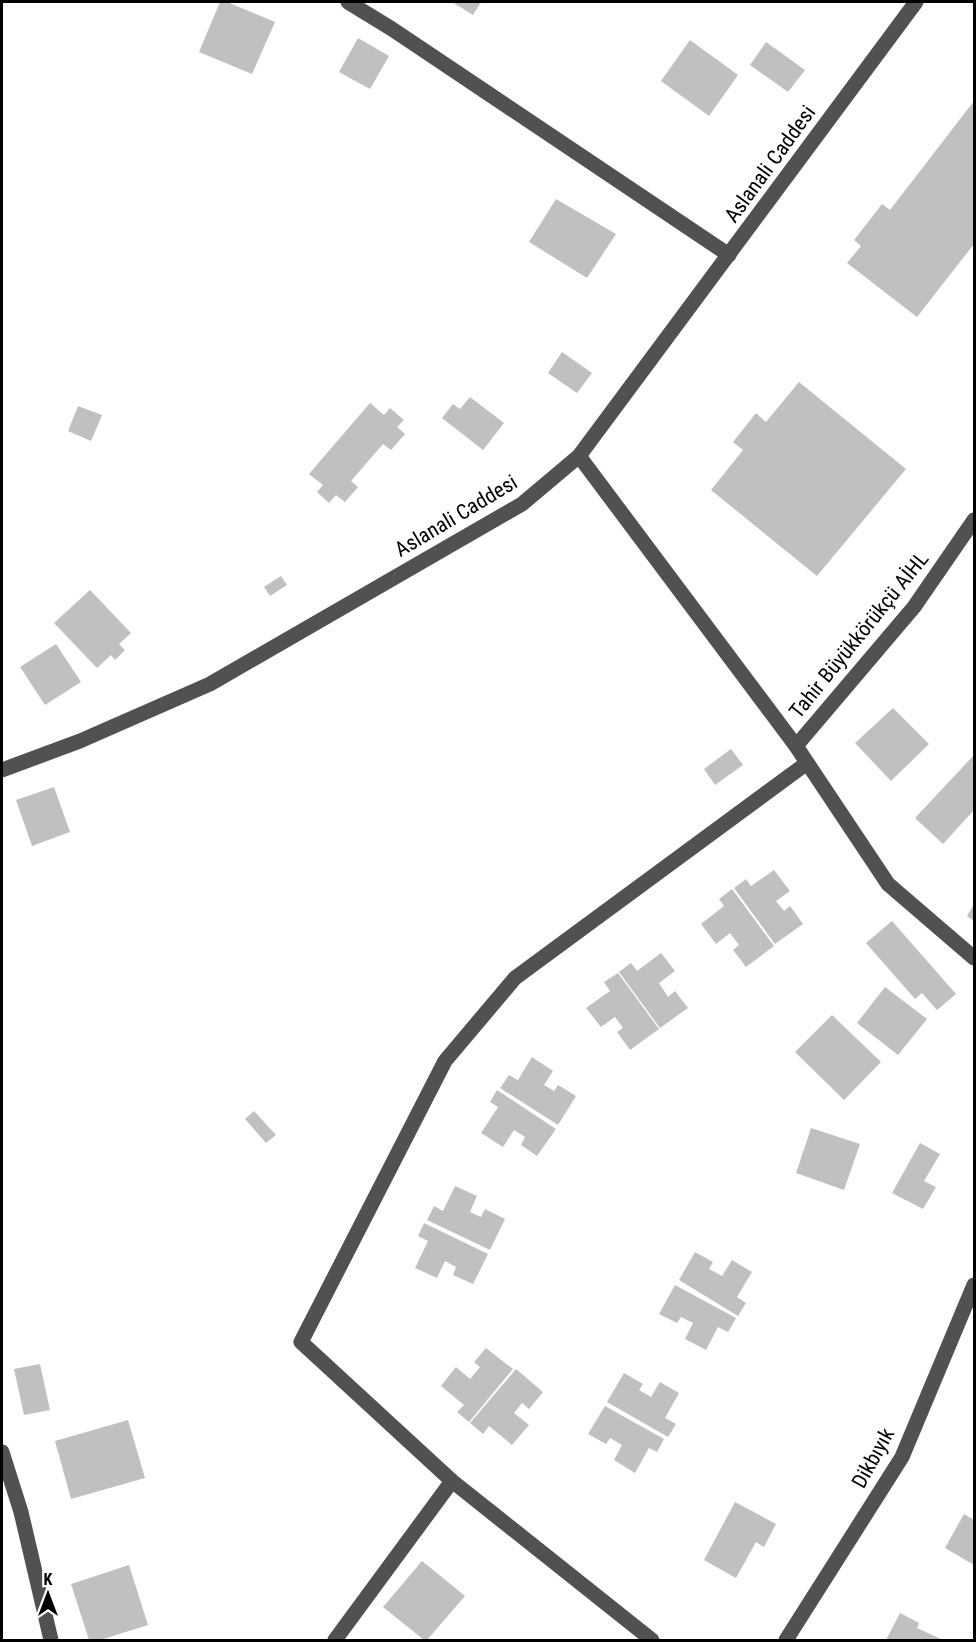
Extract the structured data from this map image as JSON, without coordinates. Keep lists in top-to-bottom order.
{
  "streets": {
    "street": ["Aslanali Caddesi", "Tahir Büyükkörükçü AİHL", "Dikbıyık"]
  },
  "north": "top"
}
